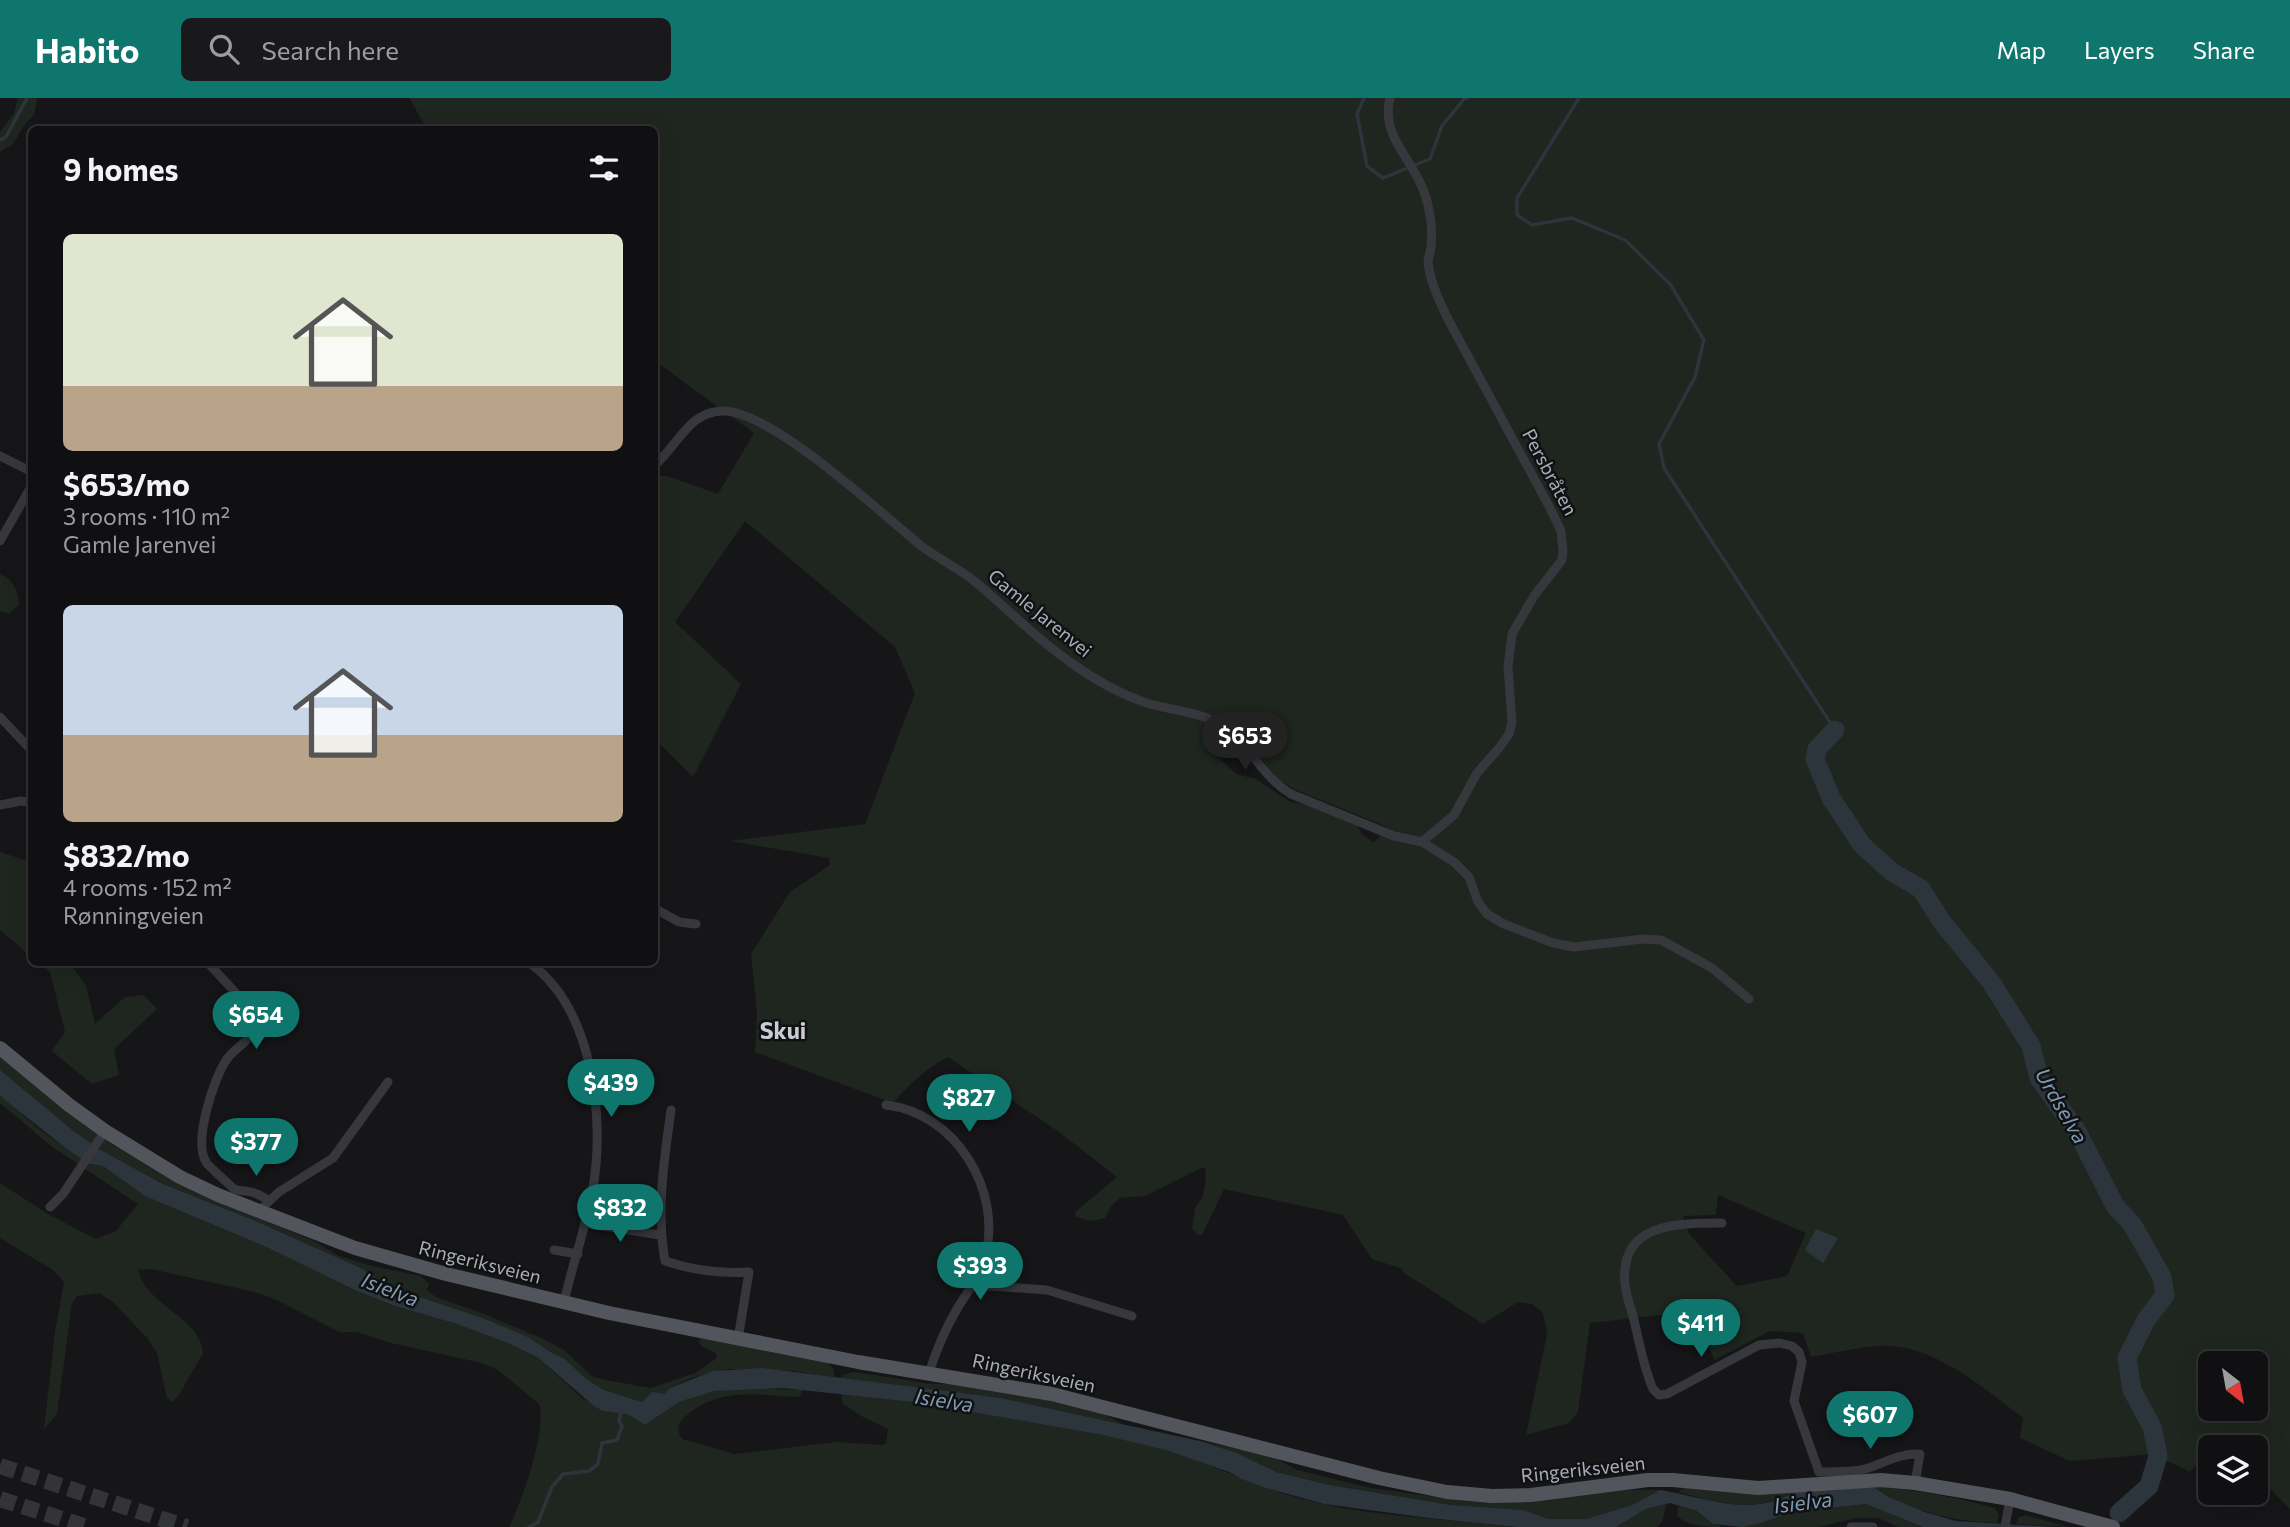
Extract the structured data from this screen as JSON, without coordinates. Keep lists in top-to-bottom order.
{
  "streets": {
    "main road": ["Ringeriksveien"],
    "street": ["Persbråten", "Gamle Jarenvei"]
  },
  "crossings": [
    ["Persbråten", "Gamle Jarenvei"]
  ],
  "districts": ["Skui"],
  "water": ["Urdselva", "Isielva"],
  "north": "bottom right",
  "page": {
    "header": "Habito",
    "search": "Search here",
    "nav": ["Map", "Layers", "Share"],
    "heading": "9 homes",
    "list": [
      {
        "name": "$653/mo",
        "note": "3 rooms · 110 m² · Gamle Jarenvei"
      },
      {
        "name": "$832/mo",
        "note": "4 rooms · 152 m² · Rønningveien"
      }
    ],
    "price": [
      "$653",
      "$654",
      "$439",
      "$827",
      "$377",
      "$832",
      "$393",
      "$411",
      "$607"
    ]
  }
}
